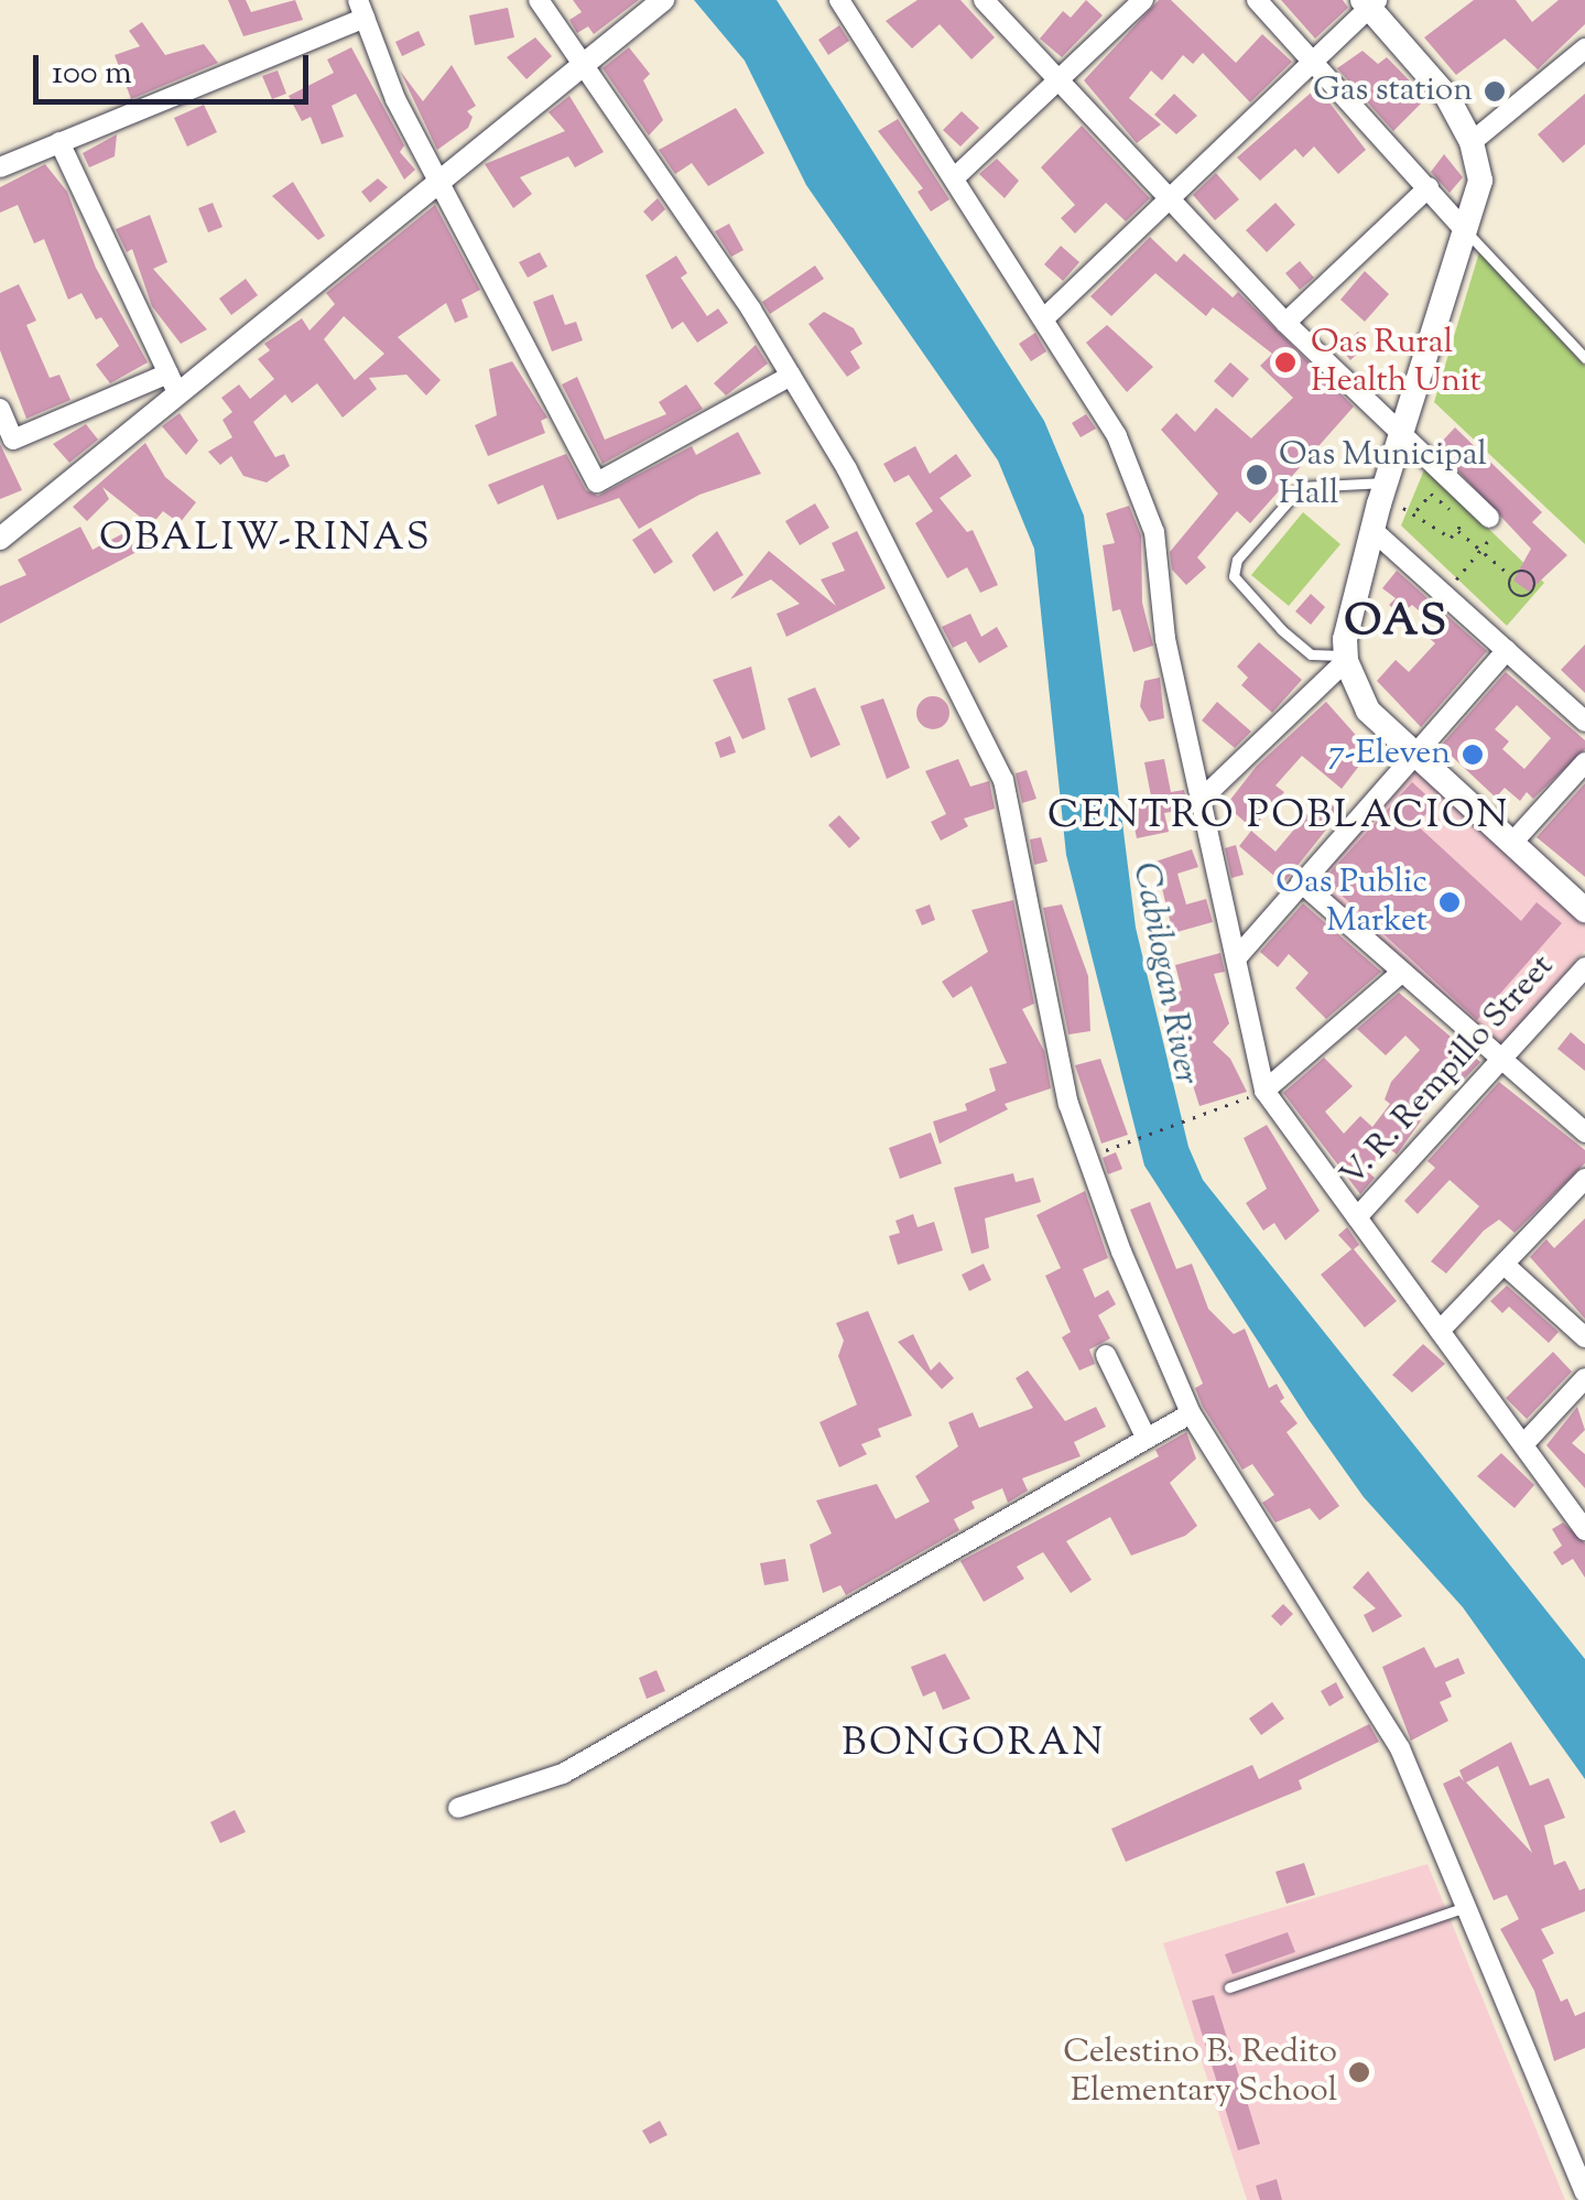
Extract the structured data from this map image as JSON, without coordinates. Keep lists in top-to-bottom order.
{
  "streets": {
    "street": ["V. R. Rempillo Street"]
  },
  "districts": [
    "OBALIW-RINAS",
    "OAS",
    "CENTRO POBLACION",
    "BONGORAN"
  ],
  "water": ["Cabilogan River"],
  "places": [
    "Gas station",
    "Oas Rural Health Unit",
    "Oas Municipal Hall",
    "7-Eleven",
    "Oas Public Market",
    "Celestino B. Redito Elementary School"
  ],
  "scale_bar": "100 m"
}
